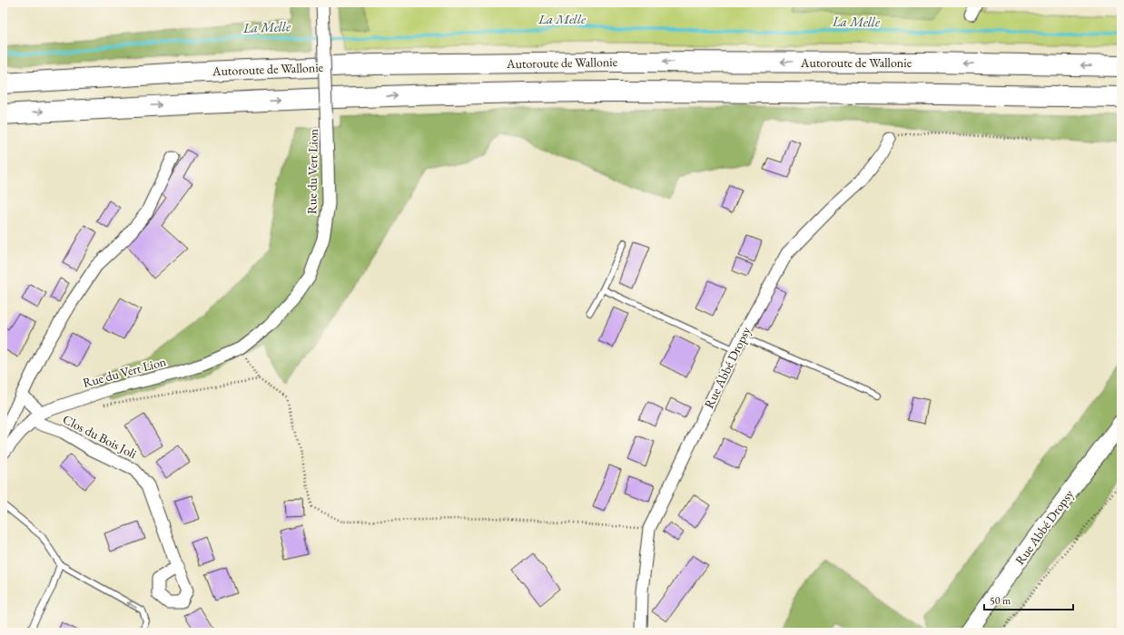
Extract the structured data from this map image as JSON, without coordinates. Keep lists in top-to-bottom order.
{
  "streets": {
    "highway": ["Autoroute de Wallonie"],
    "street": ["Rue du Vert Lion", "Rue Abbé Dropsy", "Clos du Bois Joli"]
  },
  "crossings": [
    ["Rue du Vert Lion", "Clos du Bois Joli"]
  ],
  "water": ["La Melle"],
  "scale_bar": "50 m"
}
